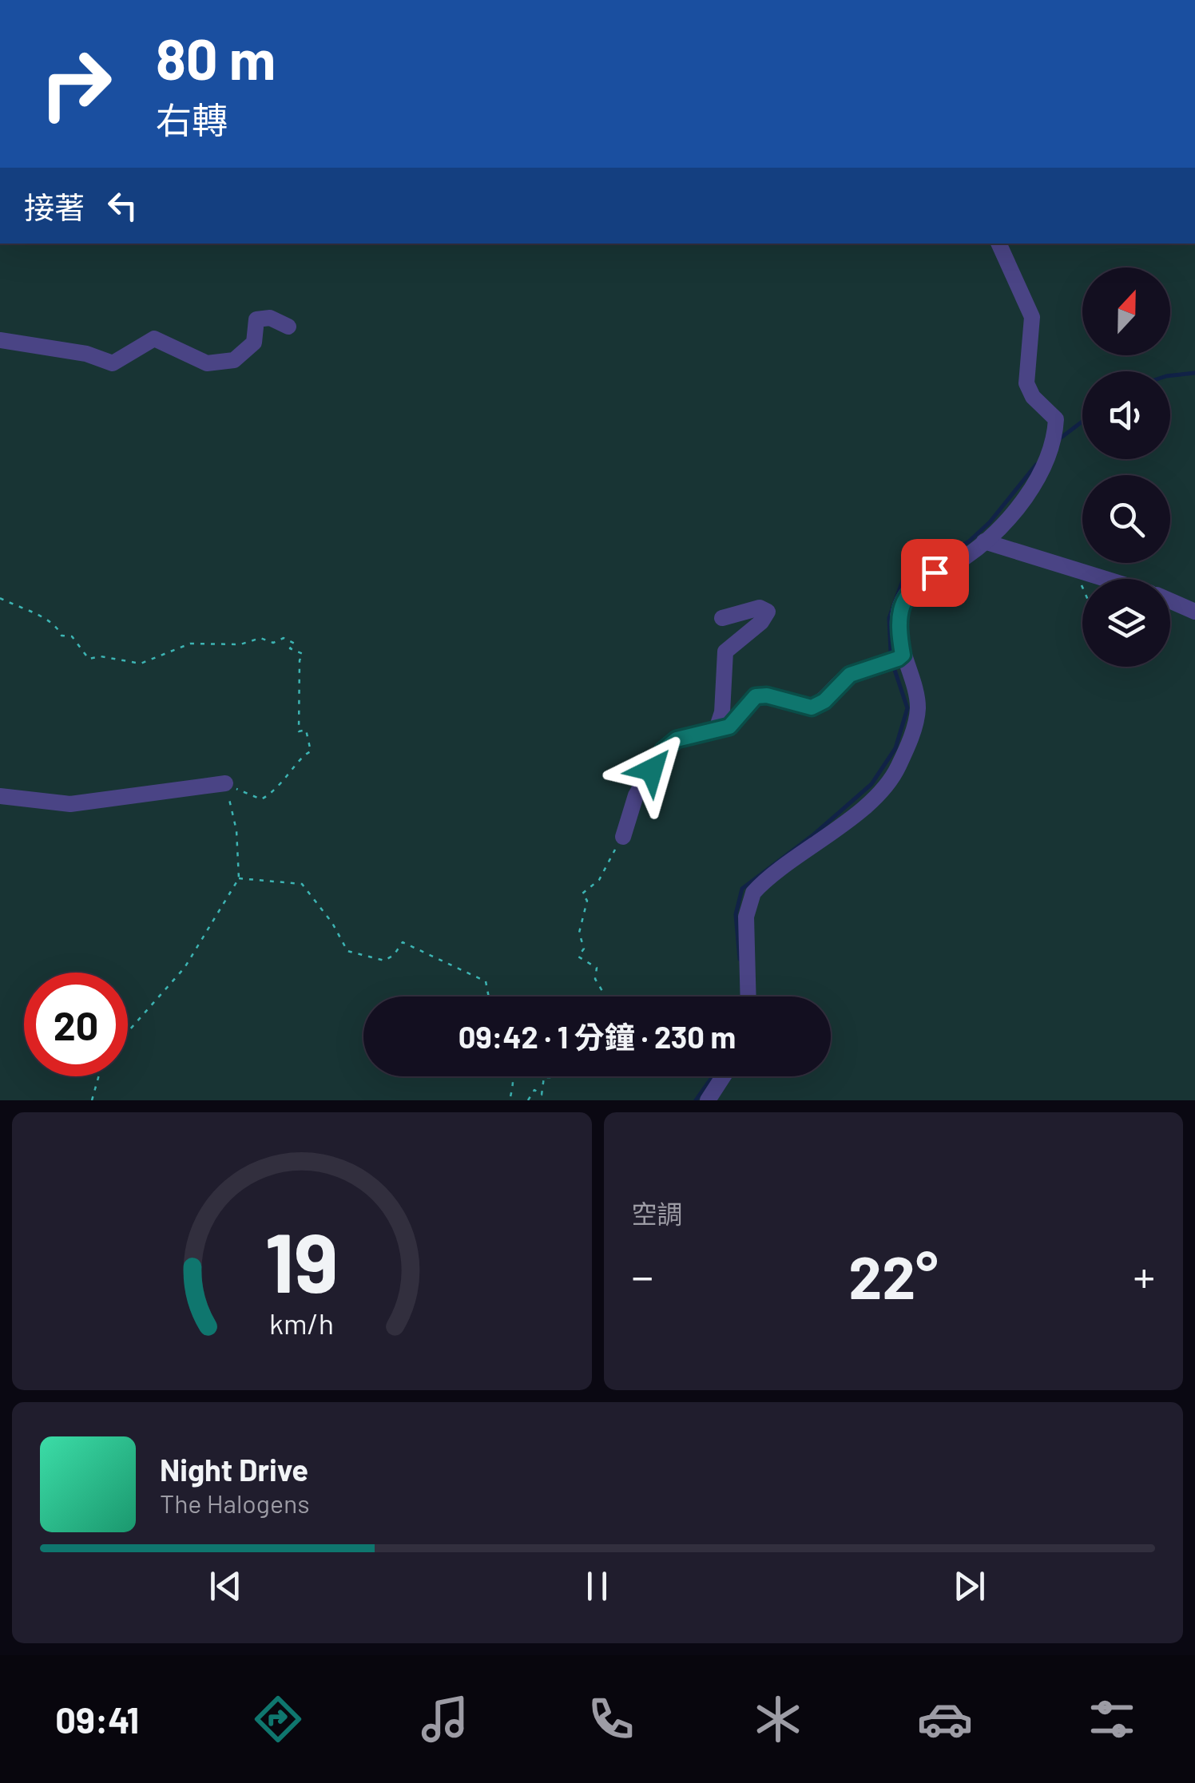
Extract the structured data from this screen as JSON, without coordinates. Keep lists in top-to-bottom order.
{
  "north": "top",
  "page": {
    "turn": ["80 m", "右轉"],
    "then": "接著",
    "limit": "20",
    "trip": "09:42 · 1 分鐘 · 230 m",
    "tile": "空調",
    "heat": ["−", "22°", "+"],
    "song": ["Night Drive", "The Halogens"],
    "tabs": "09:41",
    "gauge": ["19", "km/h"]
  }
}
